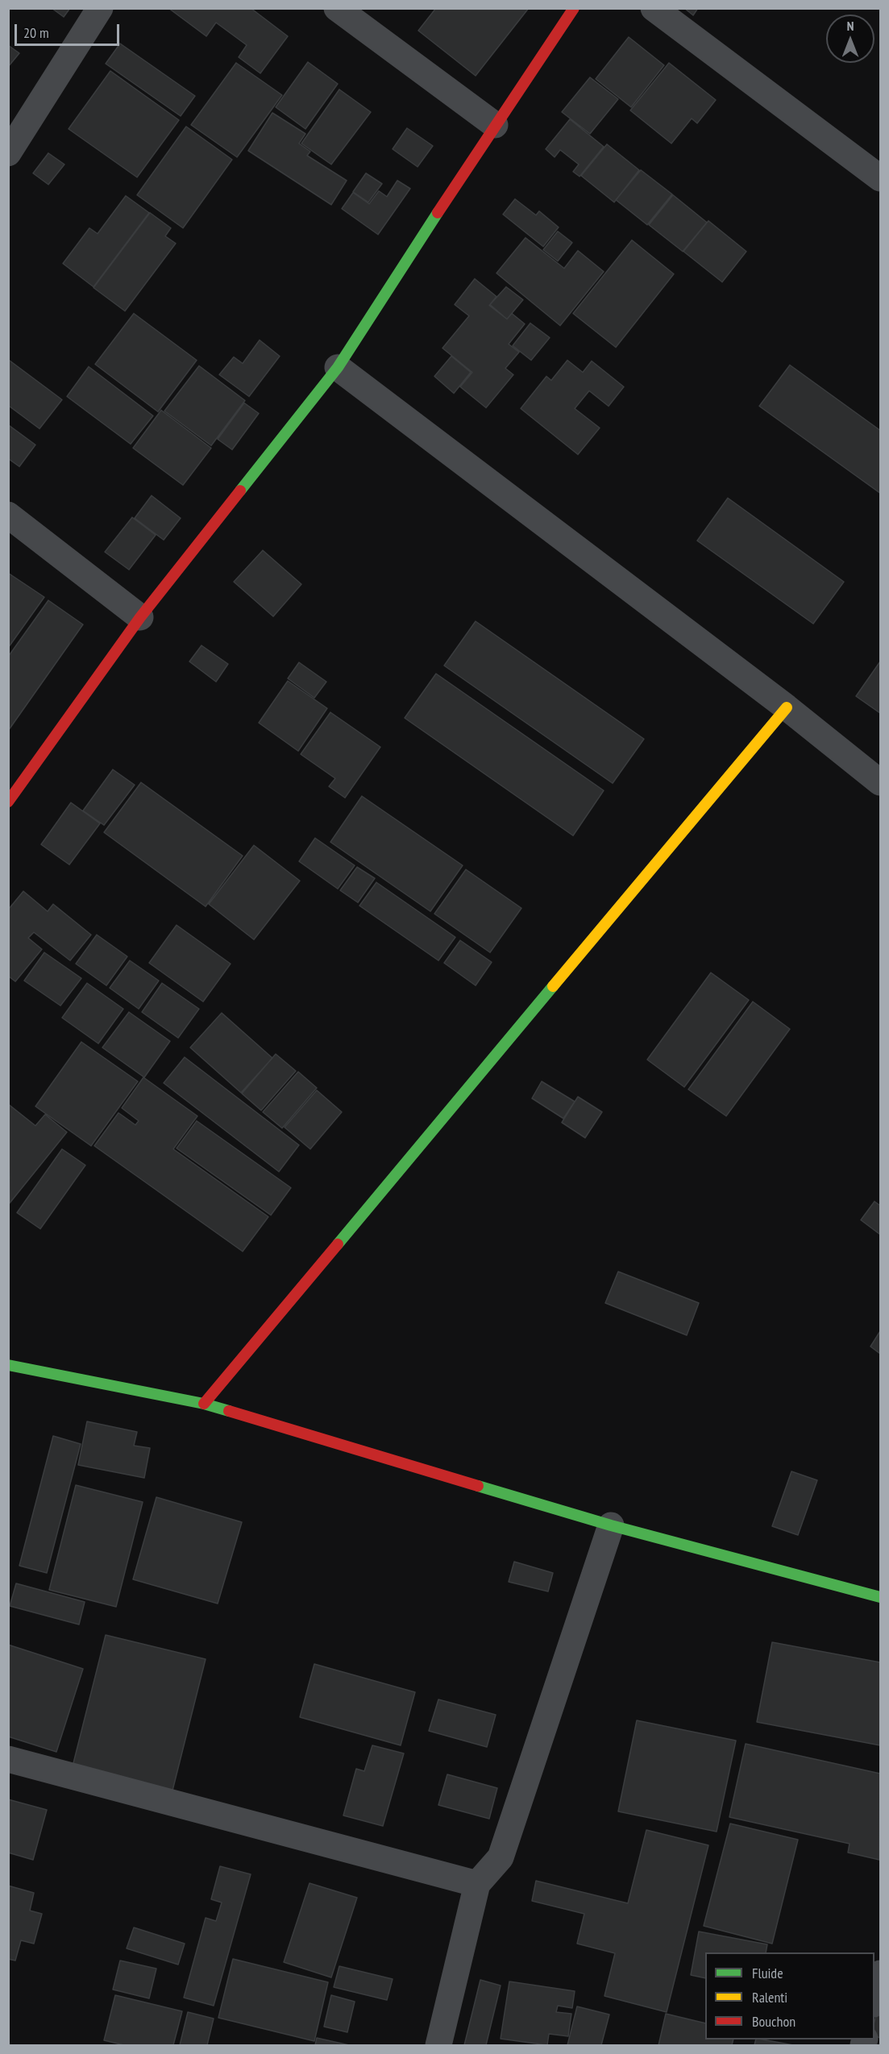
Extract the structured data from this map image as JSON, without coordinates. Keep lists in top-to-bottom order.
{
  "legend": ["Fluide", "Ralenti", "Bouchon"],
  "scale_bar": "20 m",
  "north": "top"
}
